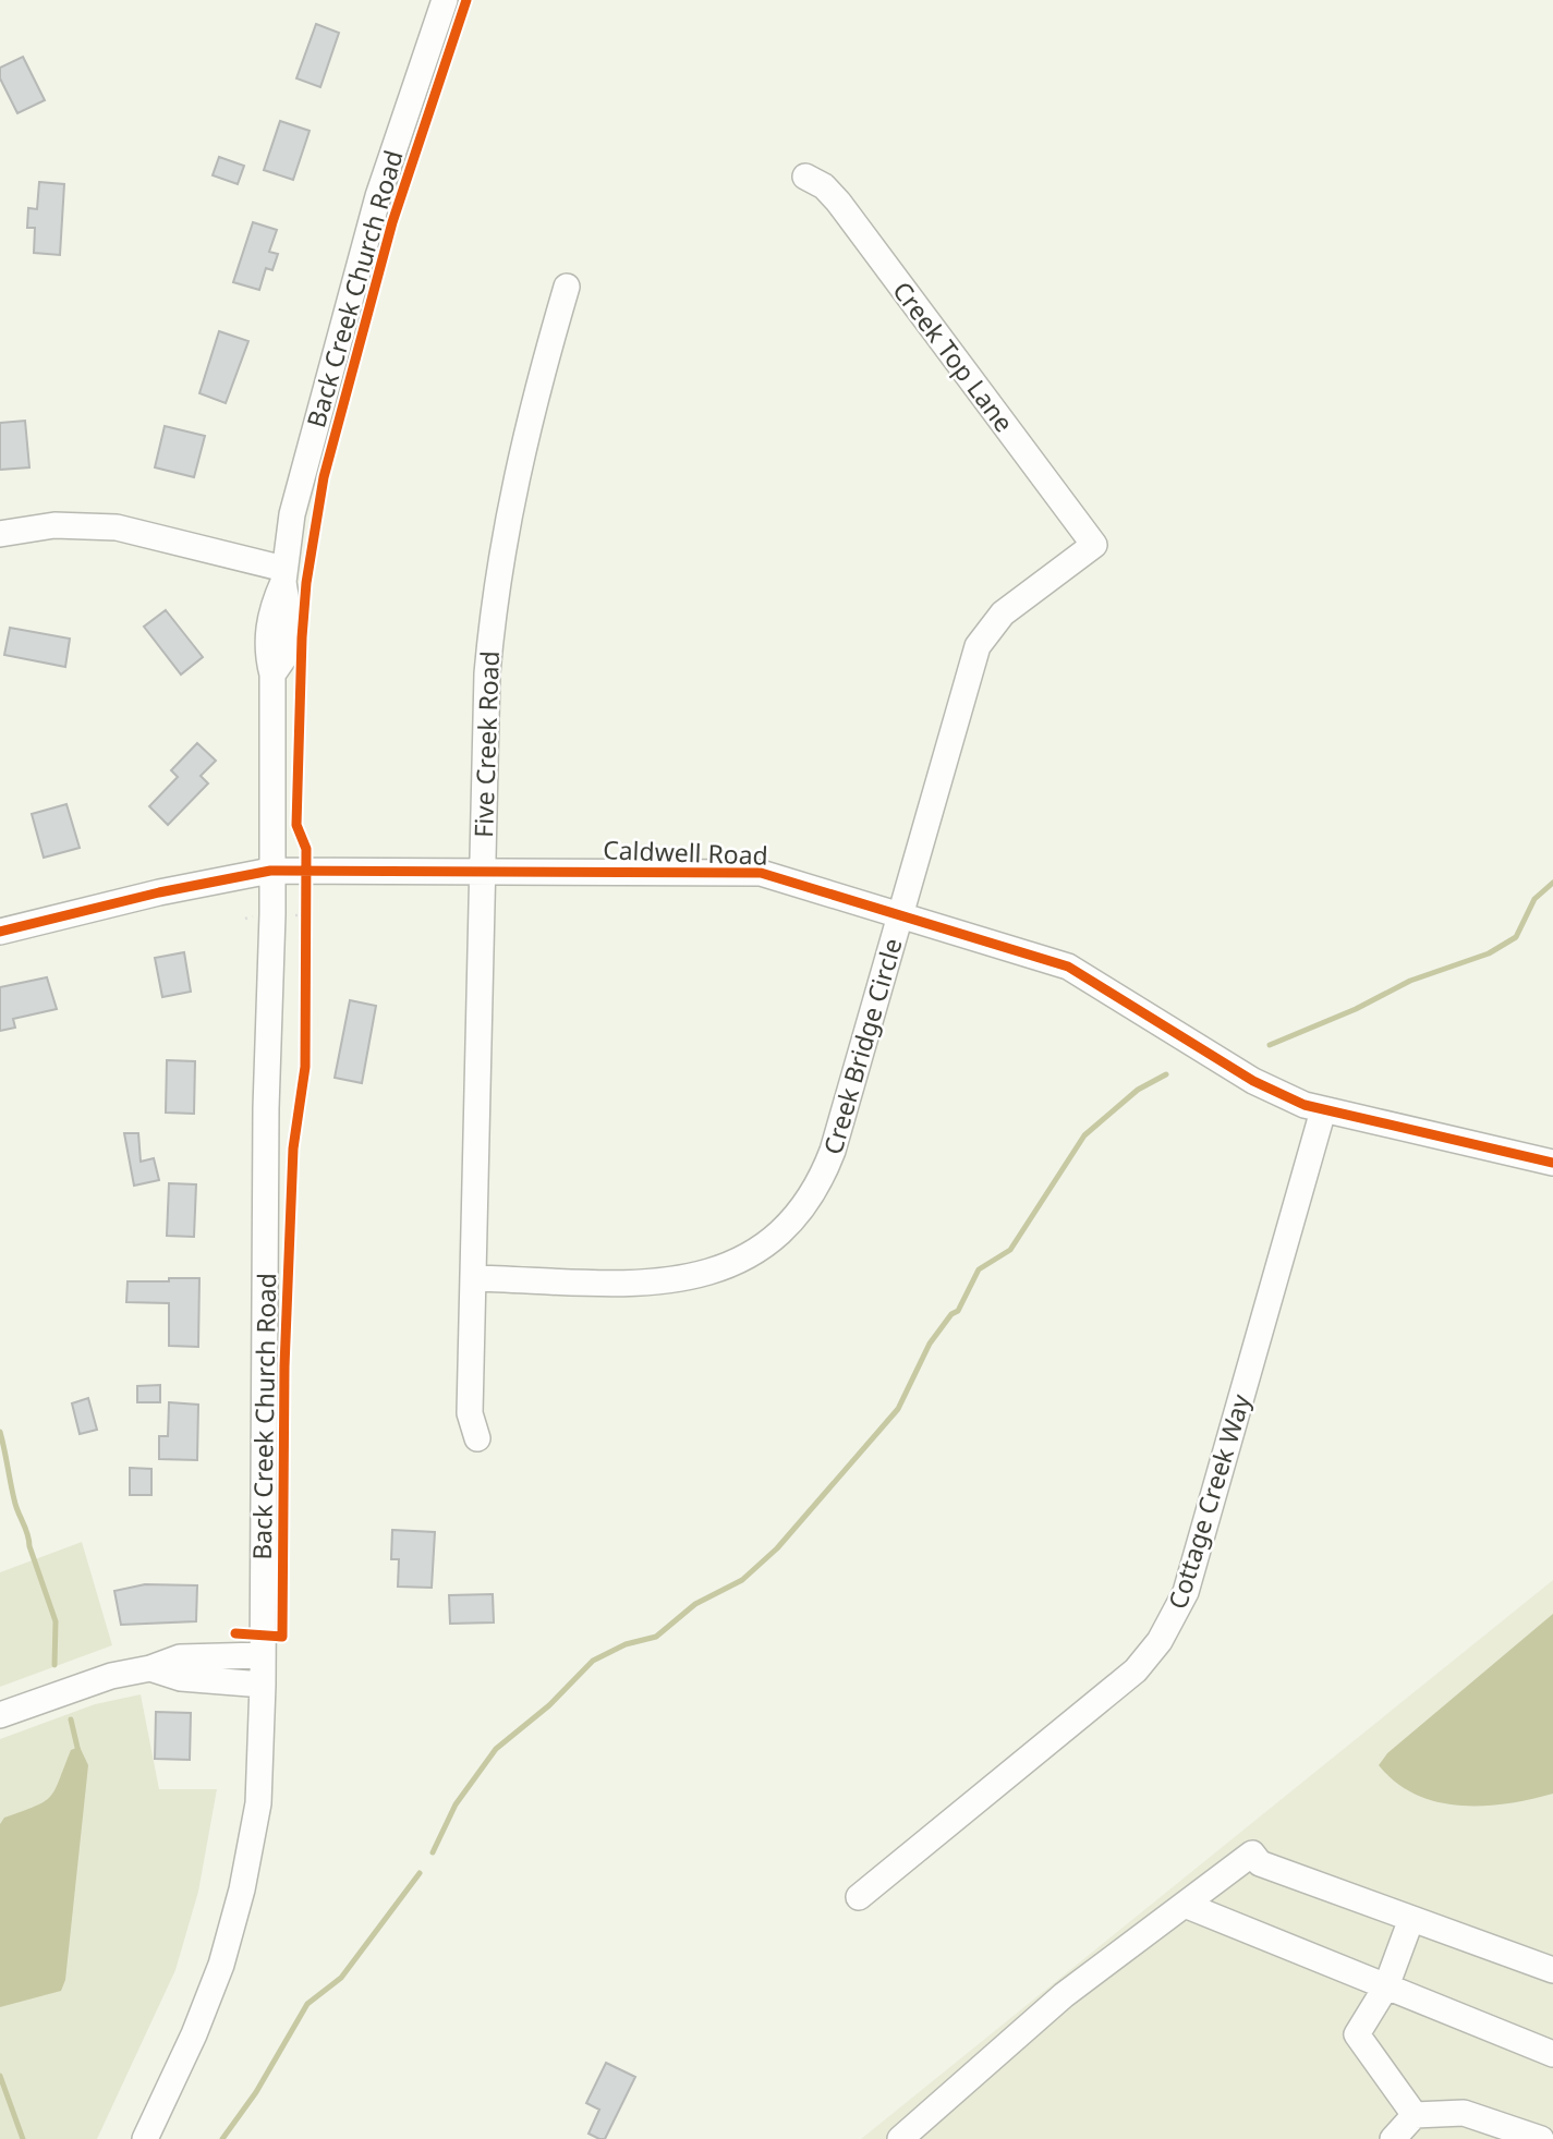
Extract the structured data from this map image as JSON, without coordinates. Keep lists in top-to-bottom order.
{
  "streets": {
    "street": [
      "Back Creek Church Road",
      "Creek Top Lane",
      "Five Creek Road",
      "Caldwell Road",
      "Creek Bridge Circle",
      "Cottage Creek Way"
    ]
  },
  "crossings": [
    ["Back Creek Church Road", "Caldwell Road"],
    ["Creek Top Lane", "Creek Bridge Circle"],
    ["Five Creek Road", "Caldwell Road"],
    ["Five Creek Road", "Creek Bridge Circle"],
    ["Caldwell Road", "Creek Bridge Circle"],
    ["Caldwell Road", "Cottage Creek Way"]
  ]
}
